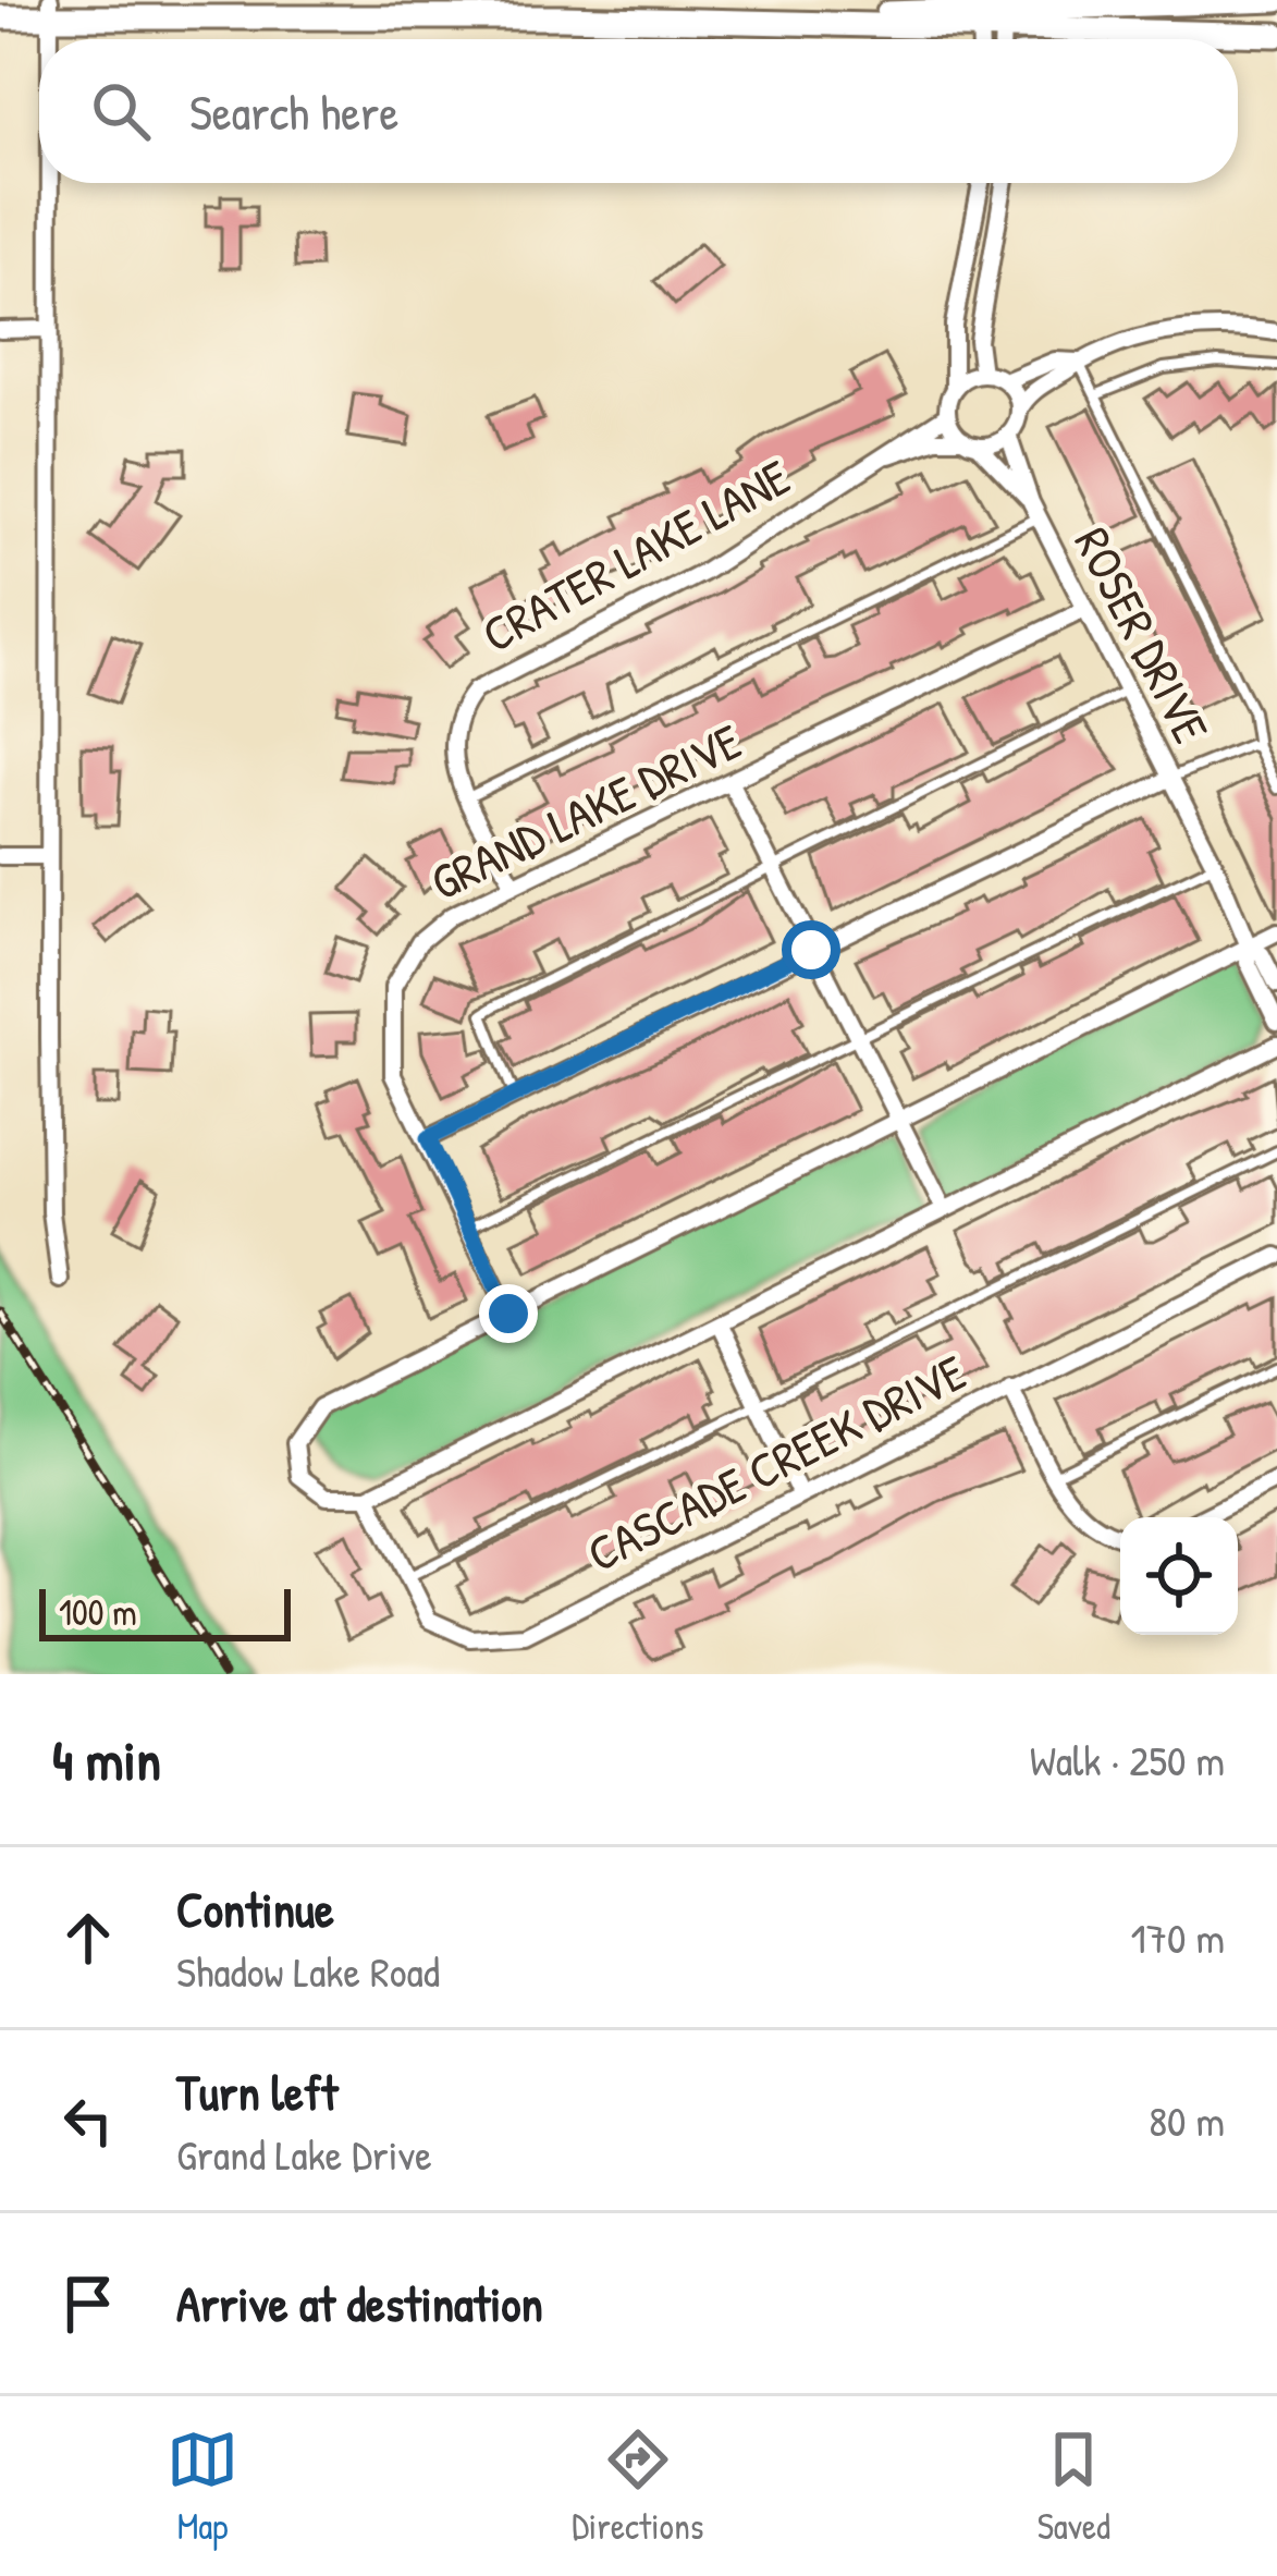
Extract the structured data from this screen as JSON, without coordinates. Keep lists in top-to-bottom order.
{
  "streets": {
    "street": [
      "CRATER LAKE LANE",
      "ROSER DRIVE",
      "GRAND LAKE DRIVE",
      "CASCADE CREEK DRIVE"
    ]
  },
  "crossings": [
    ["CRATER LAKE LANE", "ROSER DRIVE"],
    ["CRATER LAKE LANE", "GRAND LAKE DRIVE"],
    ["ROSER DRIVE", "GRAND LAKE DRIVE"]
  ],
  "scale_bar": "100 m",
  "page": {
    "search": "Search here",
    "scale": "100 m",
    "heading": ["4 min", "Walk · 250 m"],
    "list": [
      ["Continue", "Shadow Lake Road", "170 m"],
      ["Turn left", "Grand Lake Drive", "80 m"],
      "Arrive at destination"
    ],
    "nav": ["Map", "Directions", "Saved"]
  }
}
